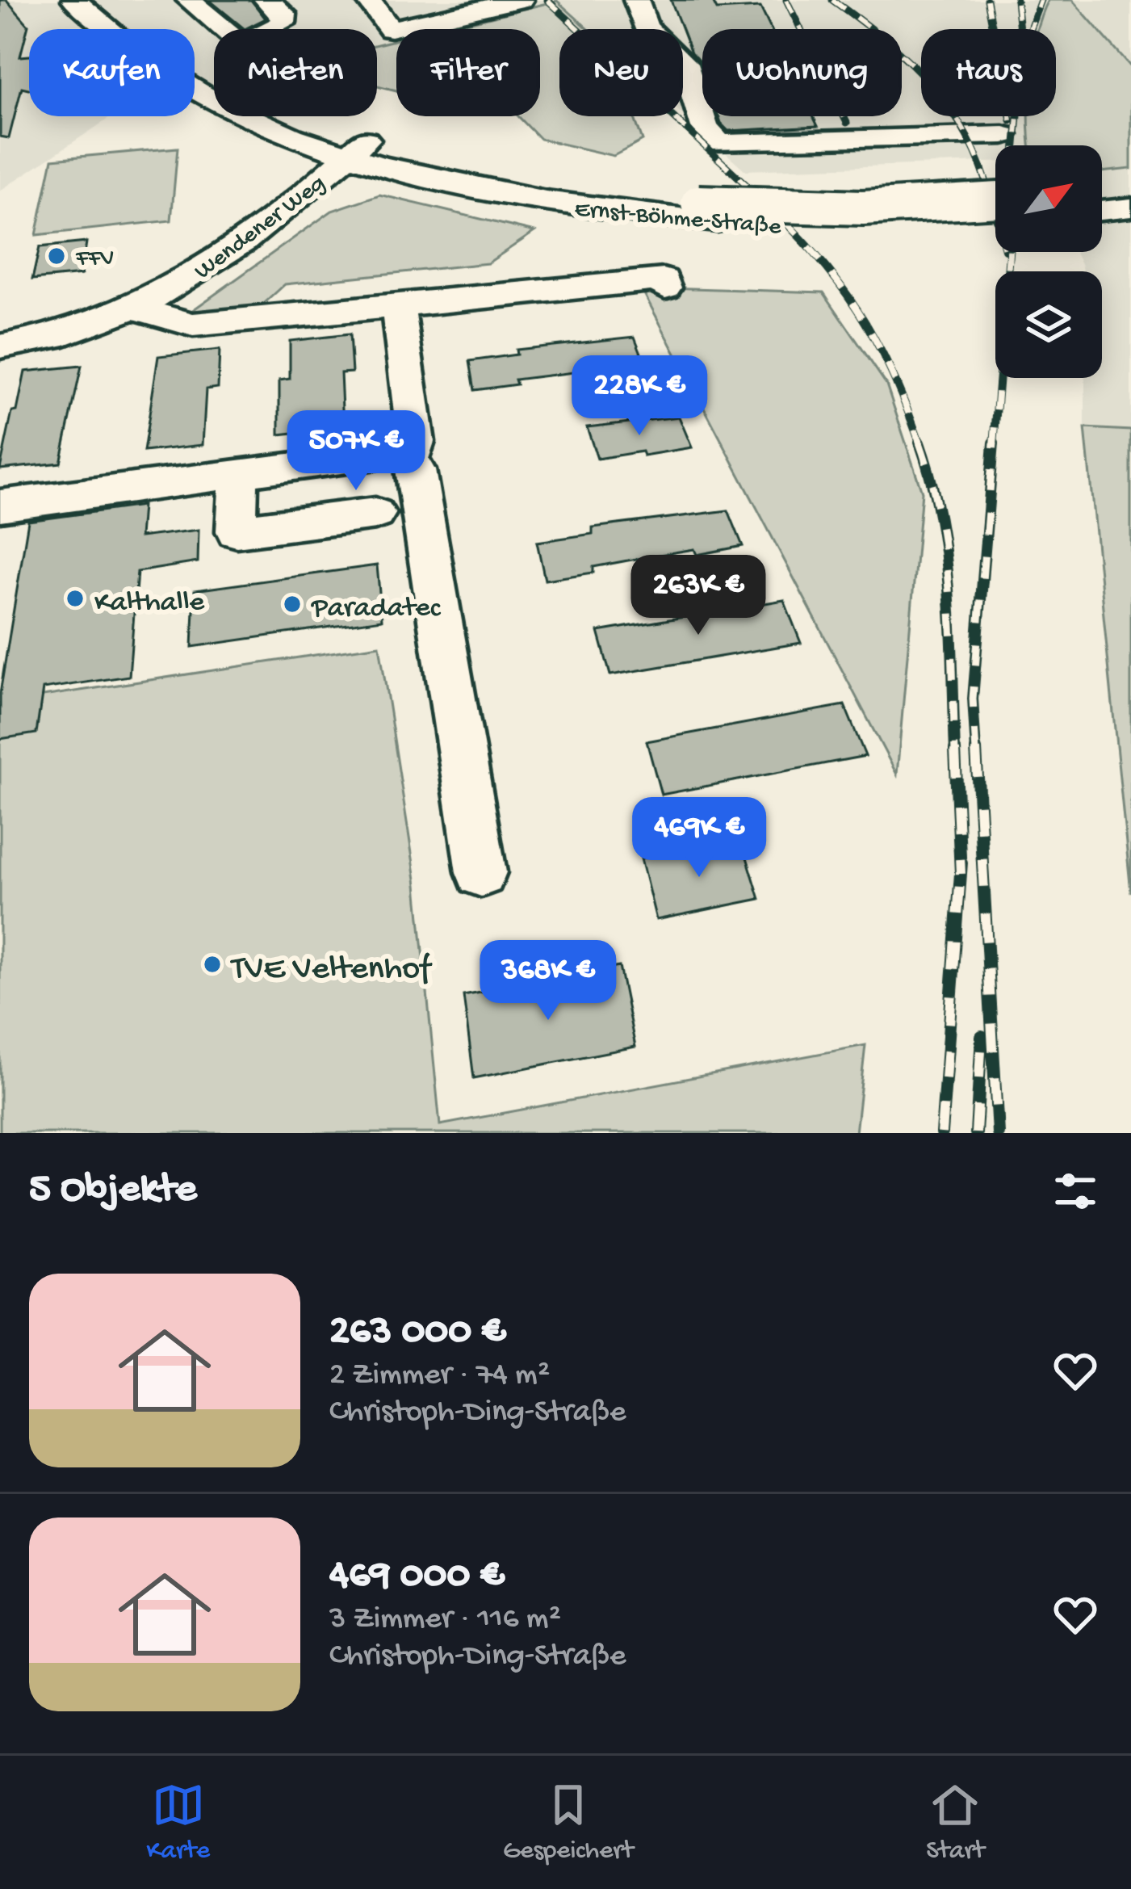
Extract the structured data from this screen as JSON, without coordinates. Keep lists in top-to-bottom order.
{
  "streets": {
    "street": ["Ernst-Böhme-Straße", "Wendener Weg"]
  },
  "crossings": [
    ["Ernst-Böhme-Straße", "Wendener Weg"]
  ],
  "places": [
    "FFV",
    "Kalthalle",
    "Paradatec",
    "TVE Veltenhof"
  ],
  "north": "top right",
  "page": {
    "chip": [
      "Kaufen",
      "Mieten",
      "Filter",
      "Neu",
      "Wohnung",
      "Haus"
    ],
    "price": [
      "228K €",
      "507K €",
      "263K €",
      "469K €",
      "368K €"
    ],
    "heading": "5 Objekte",
    "list": [
      {
        "name": "263 000 €",
        "note": "2 Zimmer · 74 m² · Christoph-Ding-Straße"
      },
      {
        "name": "469 000 €",
        "note": "3 Zimmer · 116 m² · Christoph-Ding-Straße"
      }
    ],
    "tabs": ["Karte", "Gespeichert", "Start"]
  }
}
